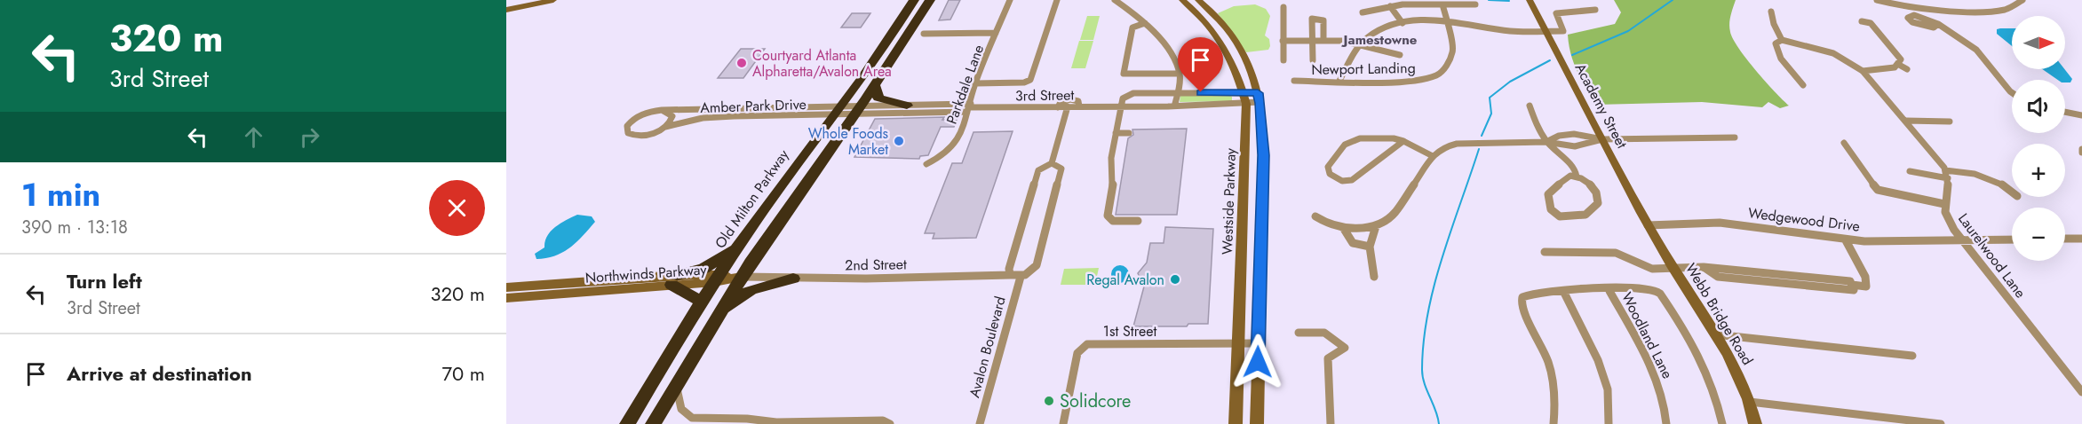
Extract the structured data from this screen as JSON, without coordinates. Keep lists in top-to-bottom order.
{
  "streets": {
    "highway": ["Old Milton Parkway"],
    "main road": [
      "Academy Street",
      "Westside Parkway",
      "Northwinds Parkway",
      "Webb Bridge Road"
    ],
    "street": [
      "Newport Landing",
      "Parkdale Lane",
      "3rd Street",
      "Amber Park Drive",
      "Wedgewood Drive",
      "Laurelwood Lane",
      "2nd Street",
      "1st Street",
      "Woodland Lane",
      "Avalon Boulevard"
    ]
  },
  "crossings": [
    ["Parkdale Lane", "3rd Street"],
    ["3rd Street", "Amber Park Drive"],
    ["3rd Street", "Old Milton Parkway"],
    ["3rd Street", "Westside Parkway"],
    ["Amber Park Drive", "Old Milton Parkway"],
    ["Academy Street", "Wedgewood Drive"],
    ["Academy Street", "Webb Bridge Road"],
    ["Old Milton Parkway", "2nd Street"],
    ["Old Milton Parkway", "Northwinds Parkway"],
    ["Westside Parkway", "1st Street"],
    ["Wedgewood Drive", "Laurelwood Lane"],
    ["Wedgewood Drive", "Webb Bridge Road"],
    ["2nd Street", "Northwinds Parkway"]
  ],
  "districts": ["Jamestowne"],
  "places": [
    "Courtyard Atlanta Alpharetta/Avalon Area",
    "Whole Foods Market",
    "Regal Avalon",
    "Solidcore"
  ],
  "north": "right",
  "page": {
    "turn": ["320 m", "3rd Street"],
    "map_buttons": ["+", "−"],
    "heading": ["1 min", "390 m · 13:18"],
    "list": [
      {
        "name": "Turn left",
        "note": "3rd Street",
        "value": "320 m"
      },
      {
        "name": "Arrive at destination",
        "value": "70 m"
      }
    ]
  }
}
